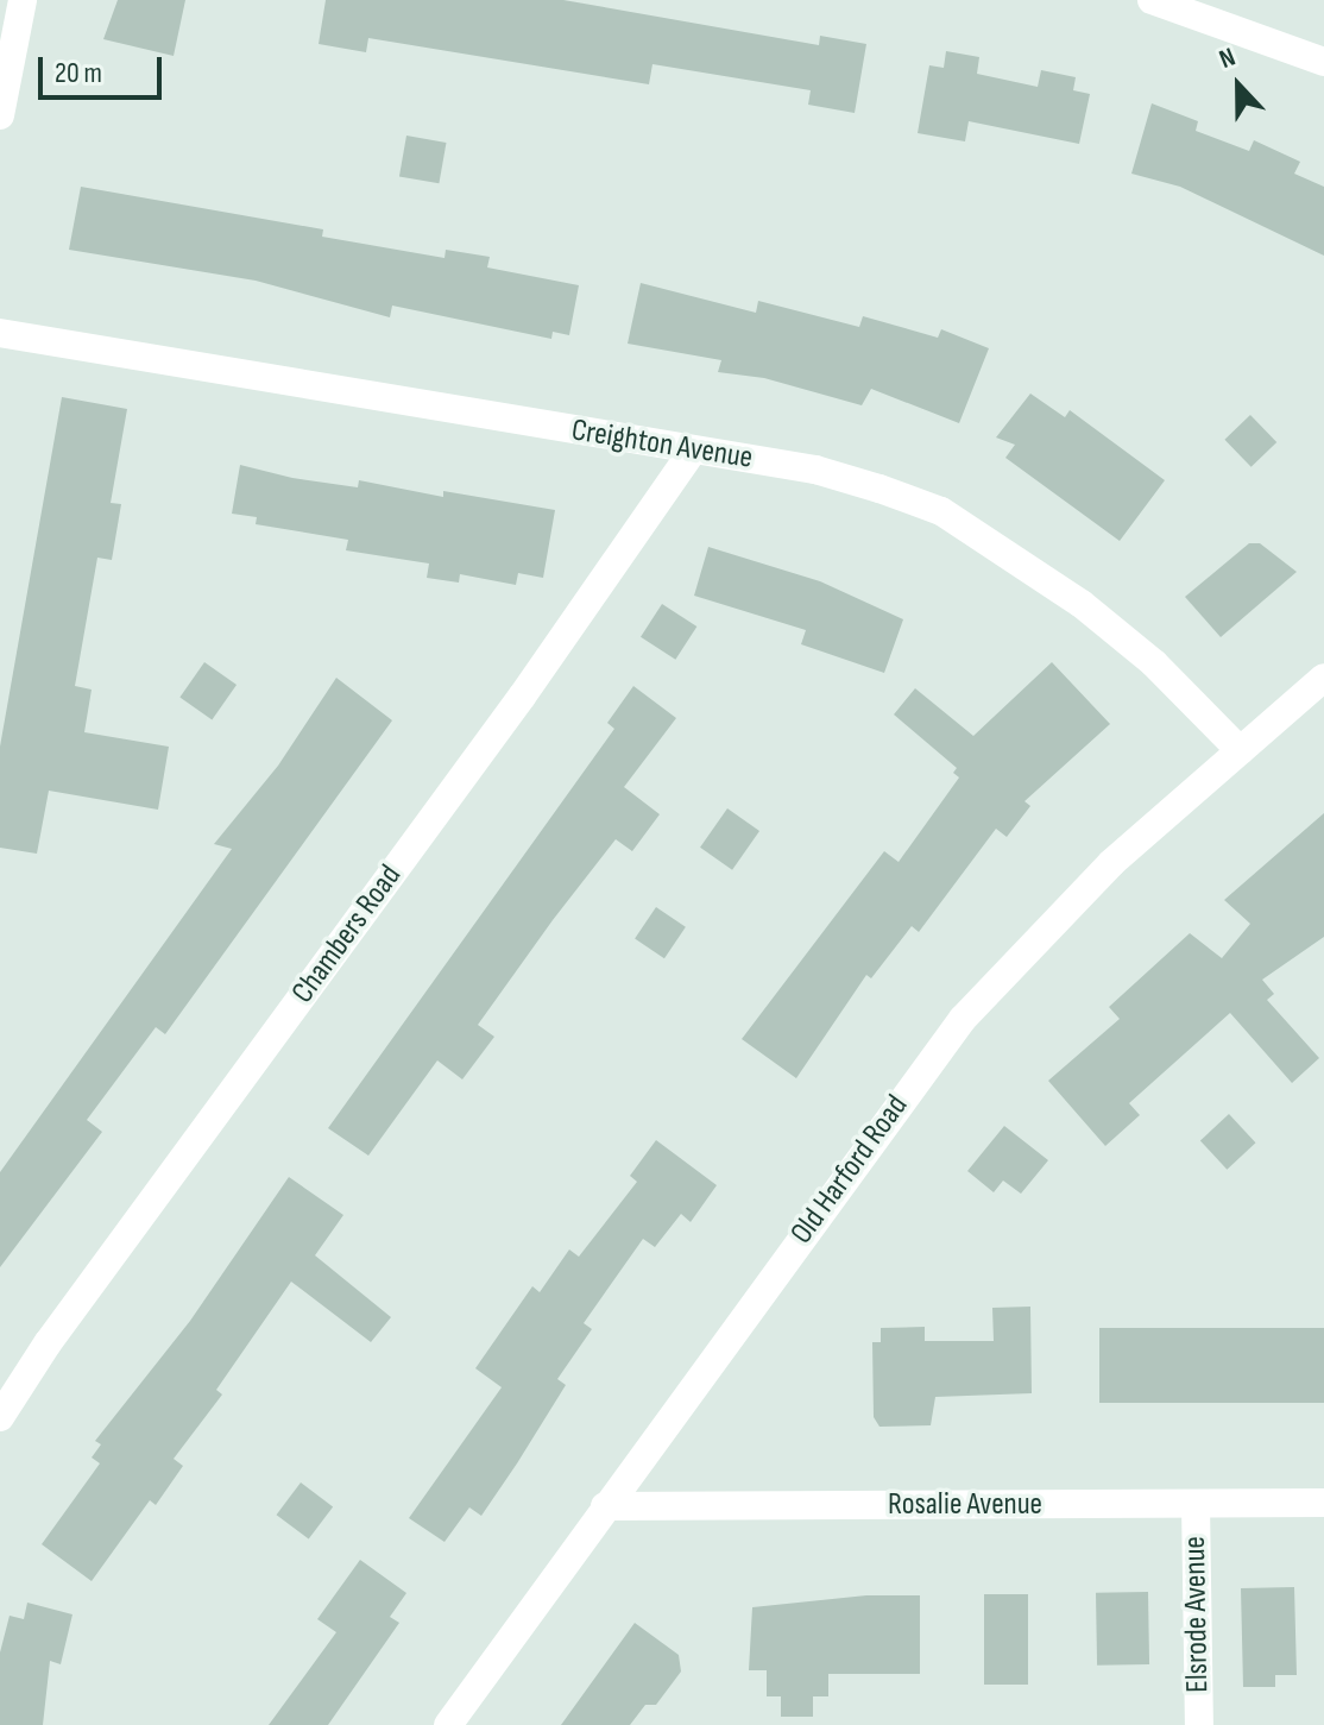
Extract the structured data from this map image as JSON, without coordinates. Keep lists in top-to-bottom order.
{
  "streets": {
    "street": [
      "Creighton Avenue",
      "Chambers Road",
      "Old Harford Road",
      "Rosalie Avenue",
      "Elsrode Avenue"
    ]
  },
  "crossings": [
    ["Creighton Avenue", "Chambers Road"],
    ["Creighton Avenue", "Old Harford Road"],
    ["Old Harford Road", "Rosalie Avenue"],
    ["Rosalie Avenue", "Elsrode Avenue"]
  ],
  "scale_bar": "20 m",
  "north": "top"
}
